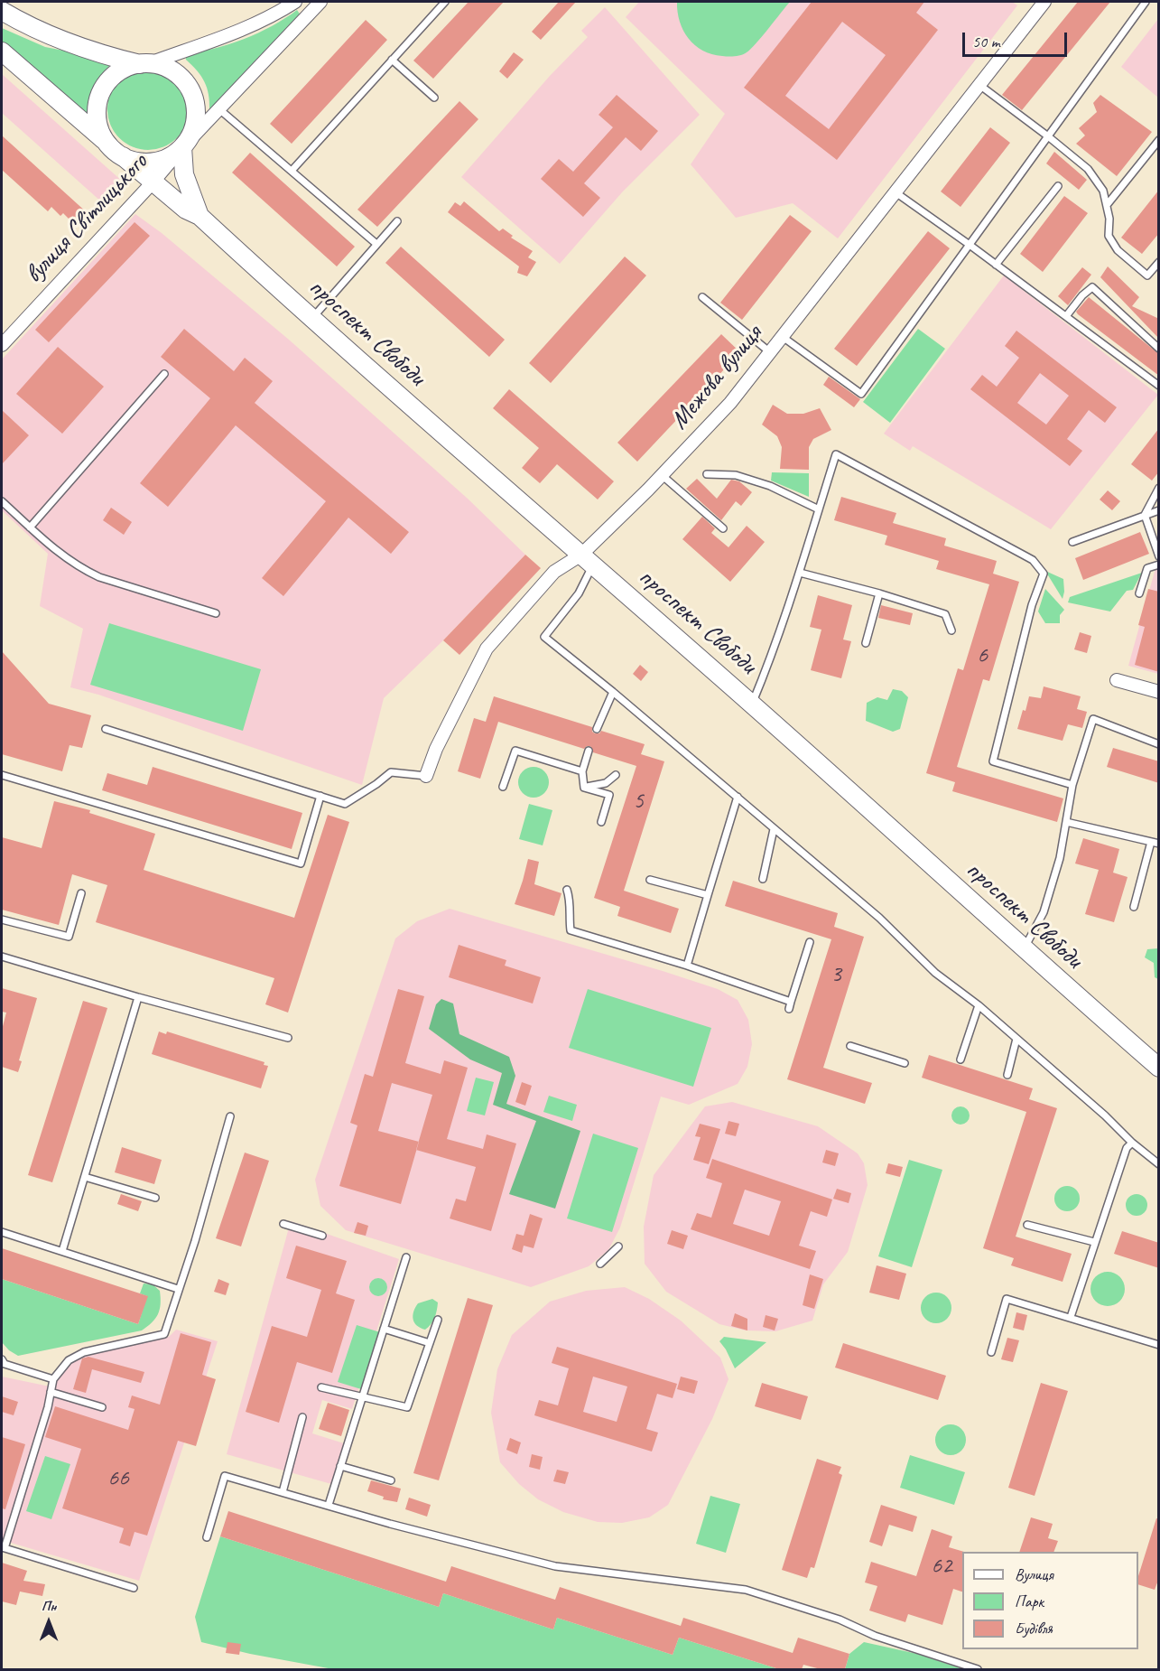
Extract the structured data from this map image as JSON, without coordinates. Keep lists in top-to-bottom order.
{
  "streets": {
    "street": ["вулиця Світлицького", "проспект Свободи", "Межова вулиця"]
  },
  "crossings": [
    ["вулиця Світлицького", "проспект Свободи"],
    ["проспект Свободи", "Межова вулиця"]
  ],
  "house_numbers": [
    "6",
    "5",
    "3",
    "66",
    "62"
  ],
  "legend": ["Вулиця", "Парк", "Будівля"],
  "scale_bar": "50 m",
  "north": "top"
}
